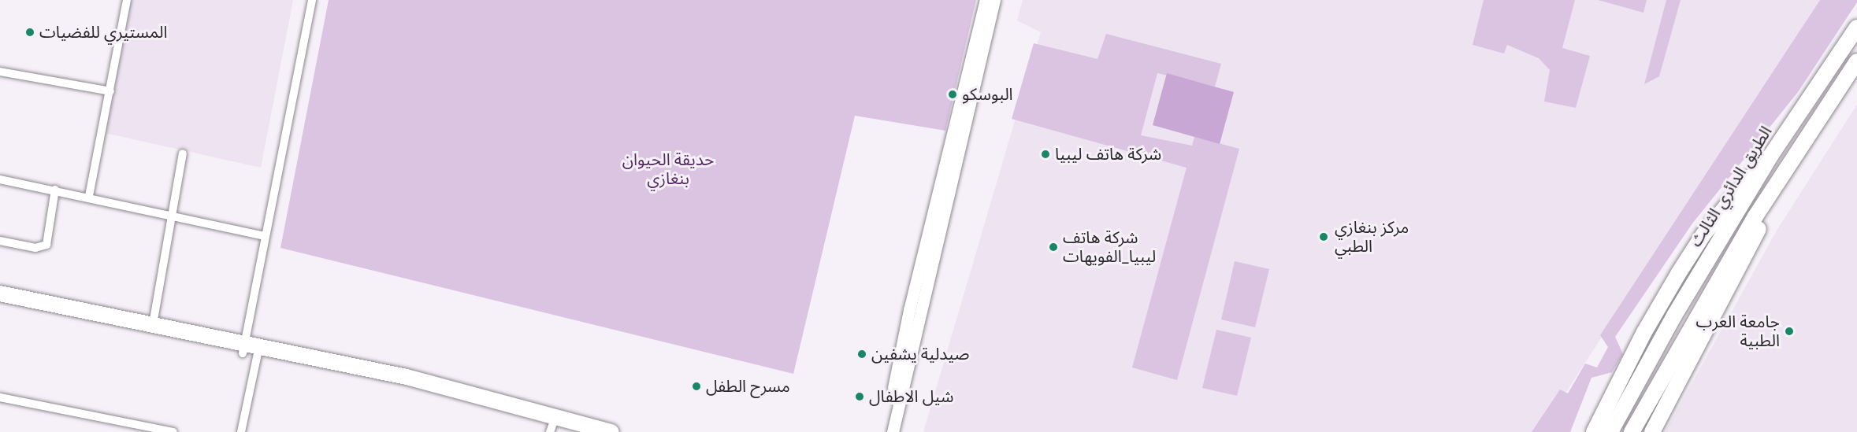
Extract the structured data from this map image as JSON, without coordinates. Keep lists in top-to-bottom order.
{
  "streets": {
    "highway": ["الطريق الدائري الثالث"]
  },
  "parks": ["حديقة الحيوان بنغازي"],
  "places": [
    "المستيري للفضيات",
    "البوسكو",
    "شركة هاتف ليبيا",
    "مركز بنغازي الطبي",
    "شركة هاتف ليبيا_الفويهات",
    "جامعة العرب الطبية",
    "صيدلية يشفين",
    "مسرح الطفل",
    "شيل الاطفال"
  ]
}
